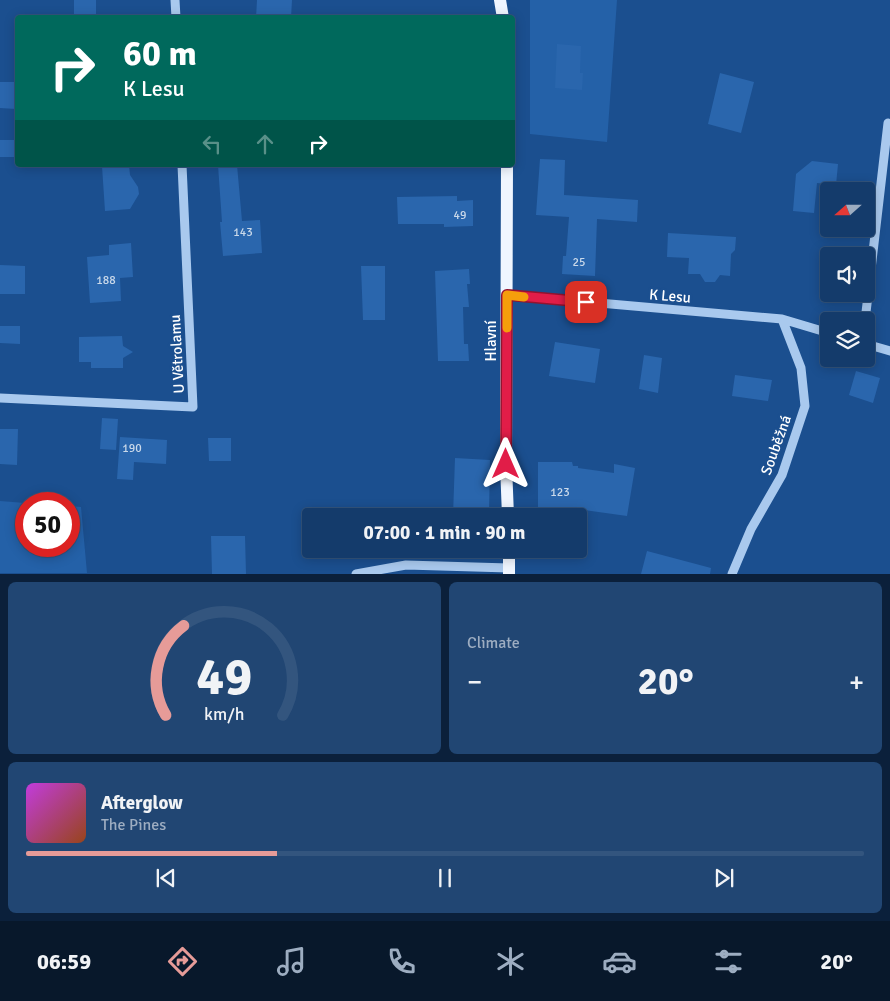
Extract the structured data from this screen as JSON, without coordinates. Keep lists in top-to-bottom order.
{
  "streets": {
    "main road": ["Hlavní"],
    "street": ["K Lesu", "U Větrolamu", "Souběžná"]
  },
  "crossings": [
    ["K Lesu", "Hlavní"],
    ["K Lesu", "Souběžná"]
  ],
  "house_numbers": [
    "49",
    "143",
    "25",
    "188",
    "190",
    "123"
  ],
  "north": "left",
  "page": {
    "turn": ["60 m", "K Lesu"],
    "limit": "50",
    "trip": "07:00 · 1 min · 90 m",
    "tile": "Climate",
    "heat": ["−", "20°", "+"],
    "song": ["Afterglow", "The Pines"],
    "tabs": ["06:59", "20°"],
    "gauge": ["49", "km/h"]
  }
}
